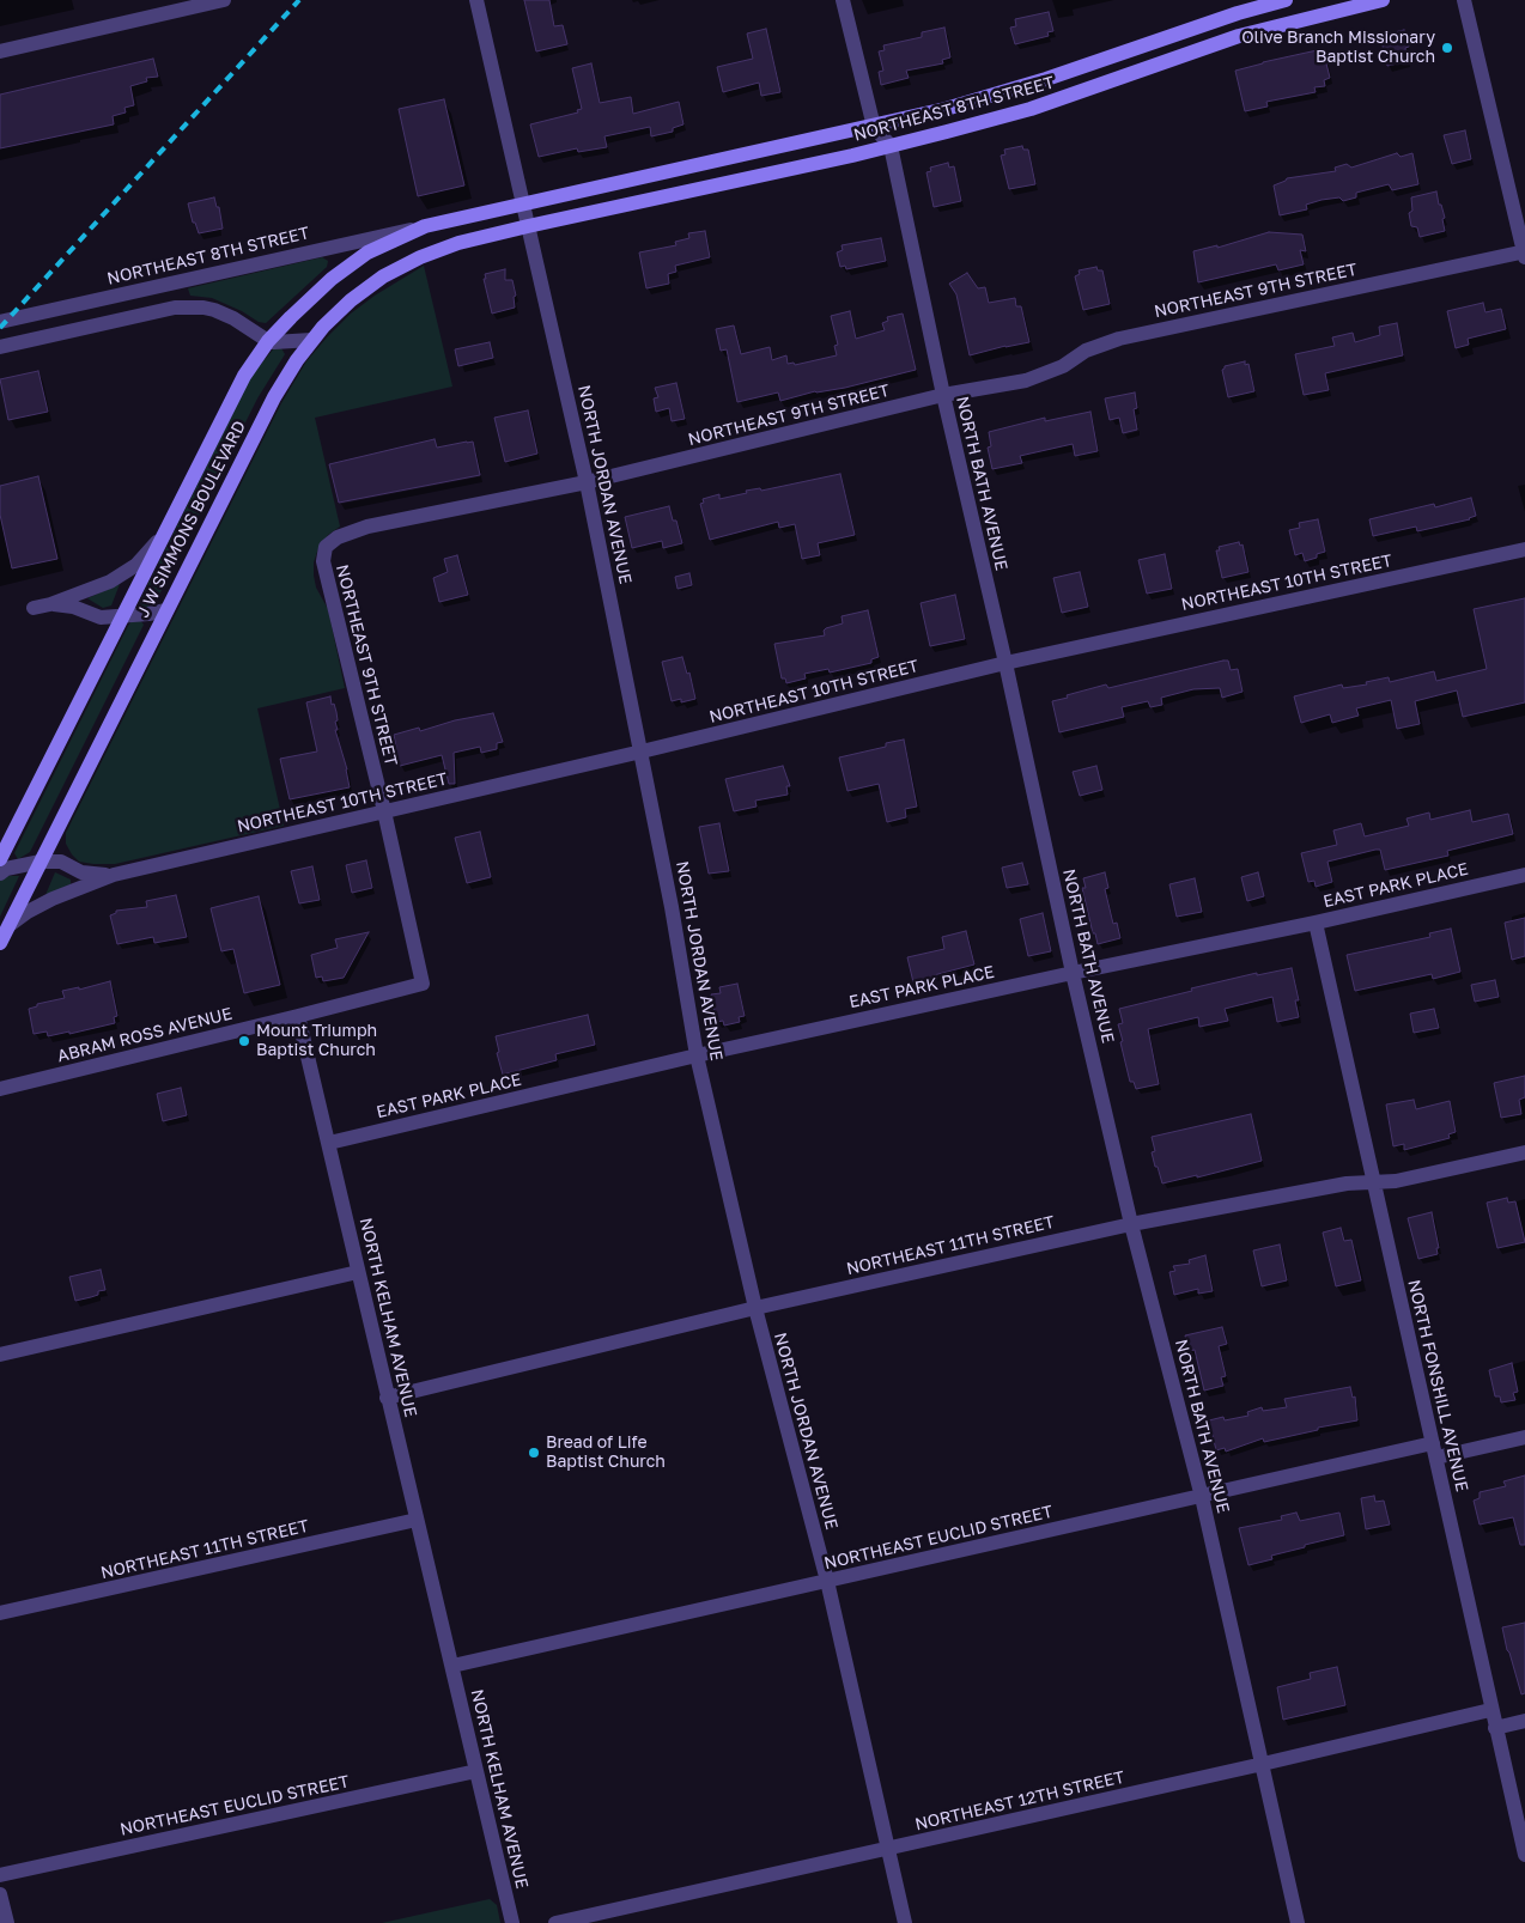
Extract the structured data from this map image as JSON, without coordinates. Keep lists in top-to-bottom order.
{
  "streets": {
    "main road": ["NORTHEAST 8TH STREET", "J W SIMMONS BOULEVARD"],
    "street": [
      "NORTHEAST 9TH STREET",
      "NORTH BATH AVENUE",
      "NORTH JORDAN AVENUE",
      "NORTHEAST 10TH STREET",
      "EAST PARK PLACE",
      "ABRAM ROSS AVENUE",
      "NORTHEAST 11TH STREET",
      "NORTH KELHAM AVENUE",
      "NORTH FONSHILL AVENUE",
      "NORTHEAST EUCLID STREET",
      "NORTHEAST 12TH STREET"
    ]
  },
  "crossings": [
    ["NORTHEAST 8TH STREET", "NORTH BATH AVENUE"],
    ["NORTHEAST 8TH STREET", "NORTH JORDAN AVENUE"],
    ["NORTHEAST 8TH STREET", "J W SIMMONS BOULEVARD"],
    ["NORTHEAST 9TH STREET", "NORTH BATH AVENUE"],
    ["NORTHEAST 9TH STREET", "NORTH JORDAN AVENUE"],
    ["NORTHEAST 9TH STREET", "NORTHEAST 10TH STREET"],
    ["NORTH BATH AVENUE", "NORTHEAST 10TH STREET"],
    ["NORTH BATH AVENUE", "EAST PARK PLACE"],
    ["NORTH BATH AVENUE", "NORTHEAST 11TH STREET"],
    ["NORTH BATH AVENUE", "NORTHEAST EUCLID STREET"],
    ["NORTH BATH AVENUE", "NORTHEAST 12TH STREET"],
    ["NORTH JORDAN AVENUE", "J W SIMMONS BOULEVARD"],
    ["NORTH JORDAN AVENUE", "NORTHEAST 10TH STREET"],
    ["NORTH JORDAN AVENUE", "EAST PARK PLACE"],
    ["NORTH JORDAN AVENUE", "NORTHEAST 11TH STREET"],
    ["NORTH JORDAN AVENUE", "NORTHEAST EUCLID STREET"],
    ["NORTH JORDAN AVENUE", "NORTHEAST 12TH STREET"],
    ["J W SIMMONS BOULEVARD", "NORTHEAST 10TH STREET"],
    ["EAST PARK PLACE", "NORTH KELHAM AVENUE"],
    ["EAST PARK PLACE", "NORTH FONSHILL AVENUE"],
    ["ABRAM ROSS AVENUE", "NORTH KELHAM AVENUE"],
    ["NORTHEAST 11TH STREET", "NORTH KELHAM AVENUE"],
    ["NORTHEAST 11TH STREET", "NORTH FONSHILL AVENUE"],
    ["NORTH KELHAM AVENUE", "NORTHEAST EUCLID STREET"],
    ["NORTH FONSHILL AVENUE", "NORTHEAST EUCLID STREET"],
    ["NORTH FONSHILL AVENUE", "NORTHEAST 12TH STREET"]
  ],
  "places": ["Olive Branch Missionary Baptist Church", "Mount Triumph Baptist Church", "Bread of Life Baptist Church"]
}
